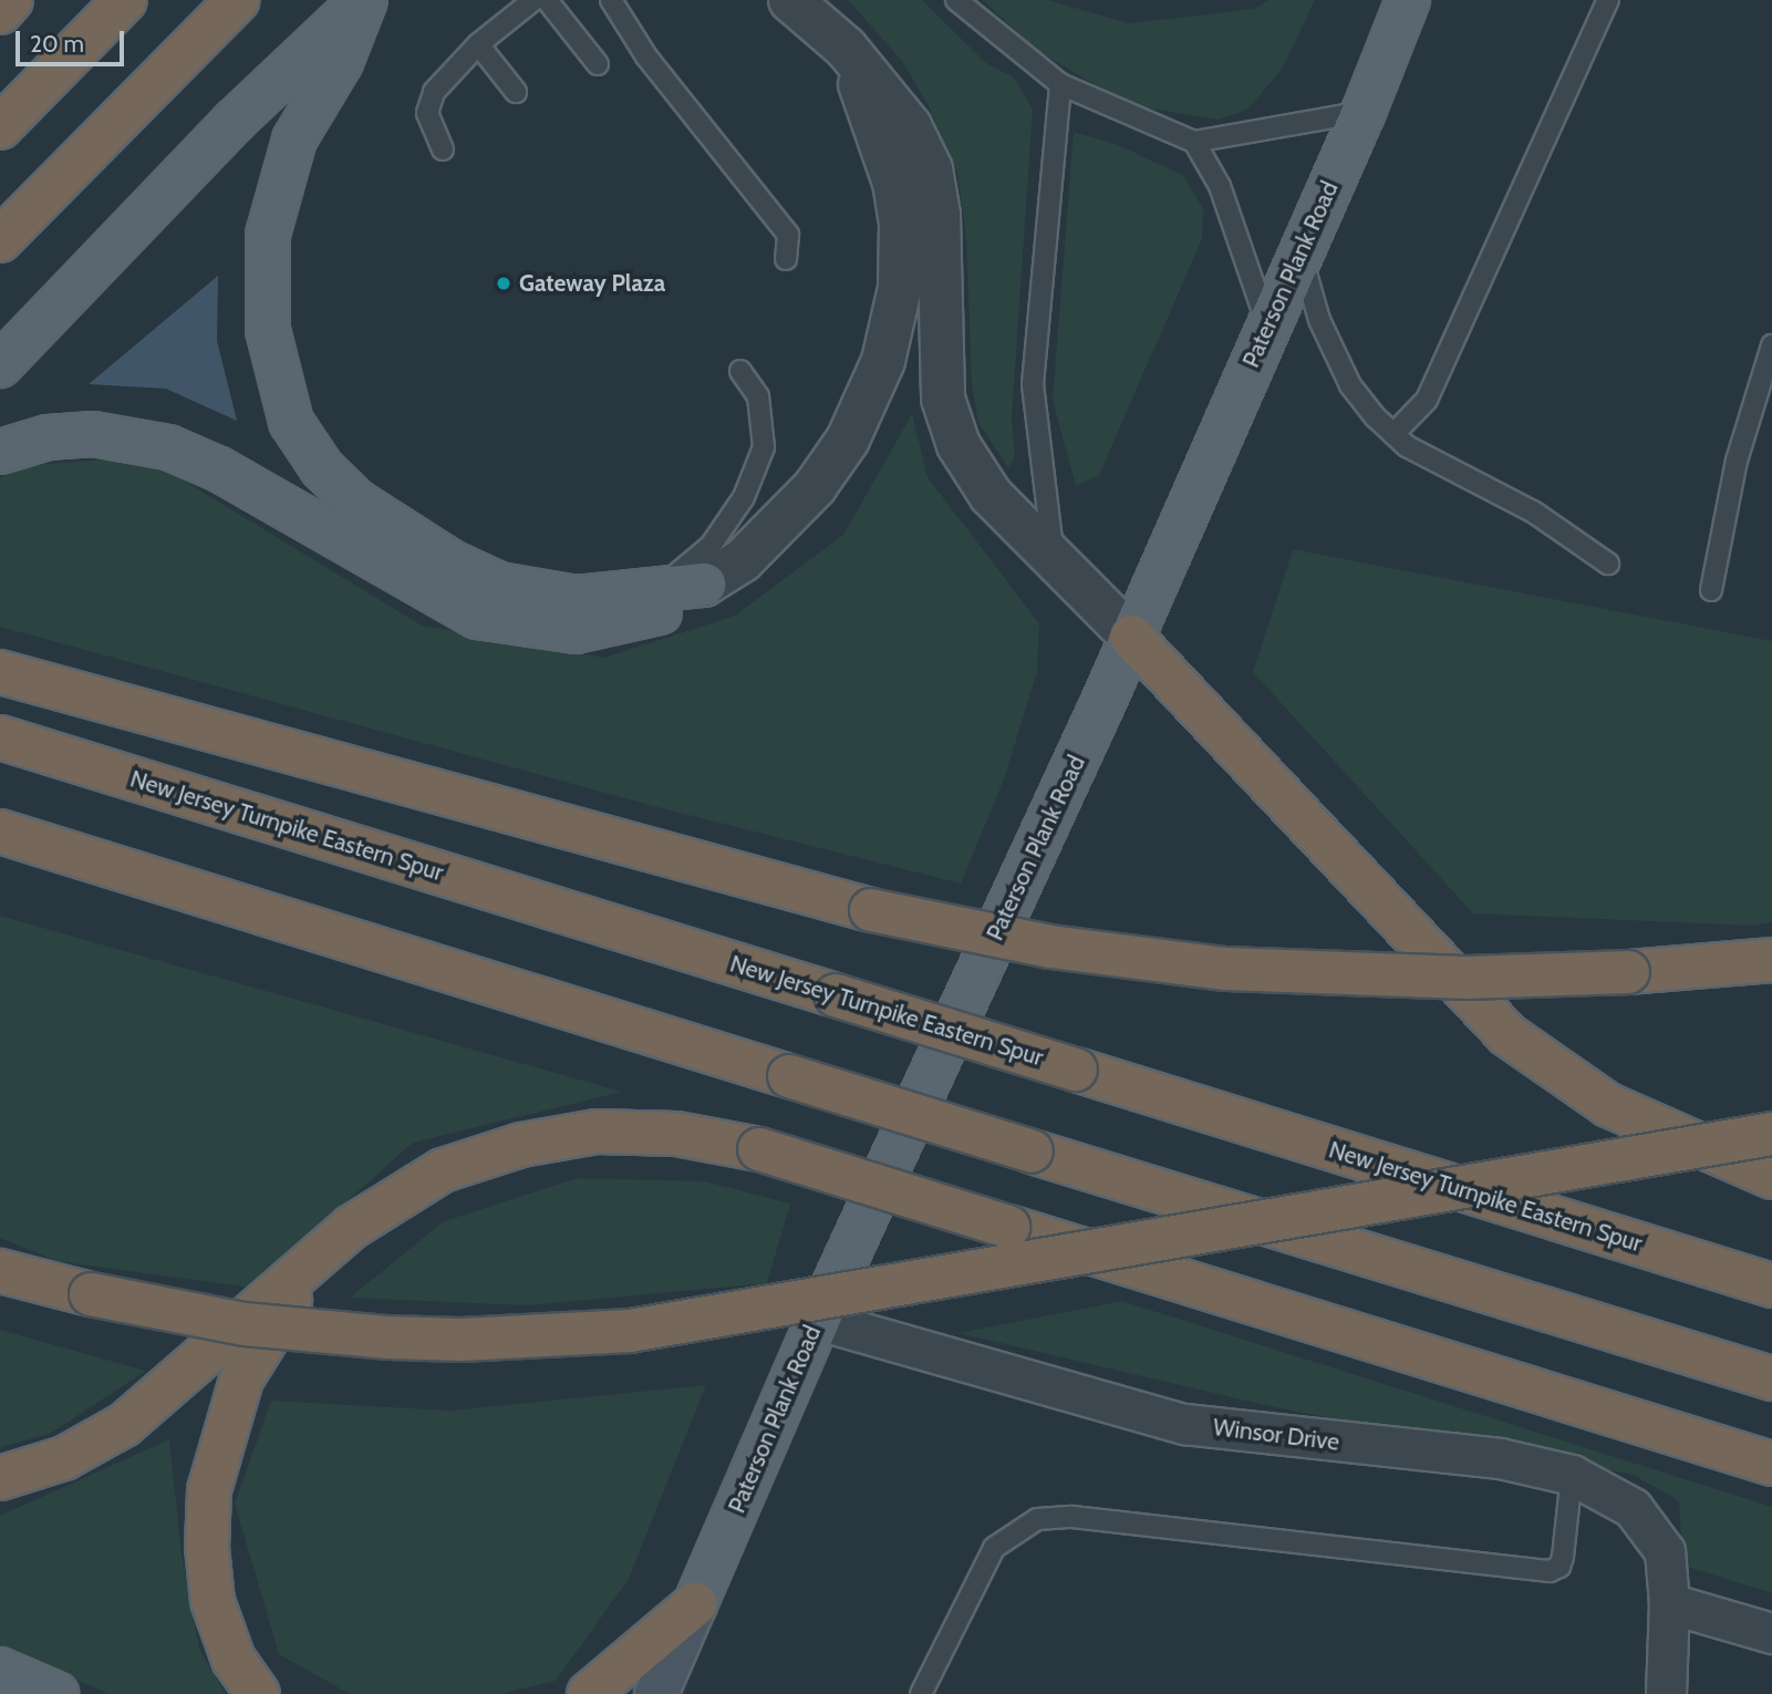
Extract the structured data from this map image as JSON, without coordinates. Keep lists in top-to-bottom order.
{
  "streets": {
    "highway": ["New Jersey Turnpike Eastern Spur"],
    "main road": ["Paterson Plank Road"],
    "street": ["Winsor Drive"]
  },
  "crossings": [
    ["Paterson Plank Road", "Winsor Drive"]
  ],
  "places": ["Gateway Plaza"],
  "scale_bar": "20 m"
}
